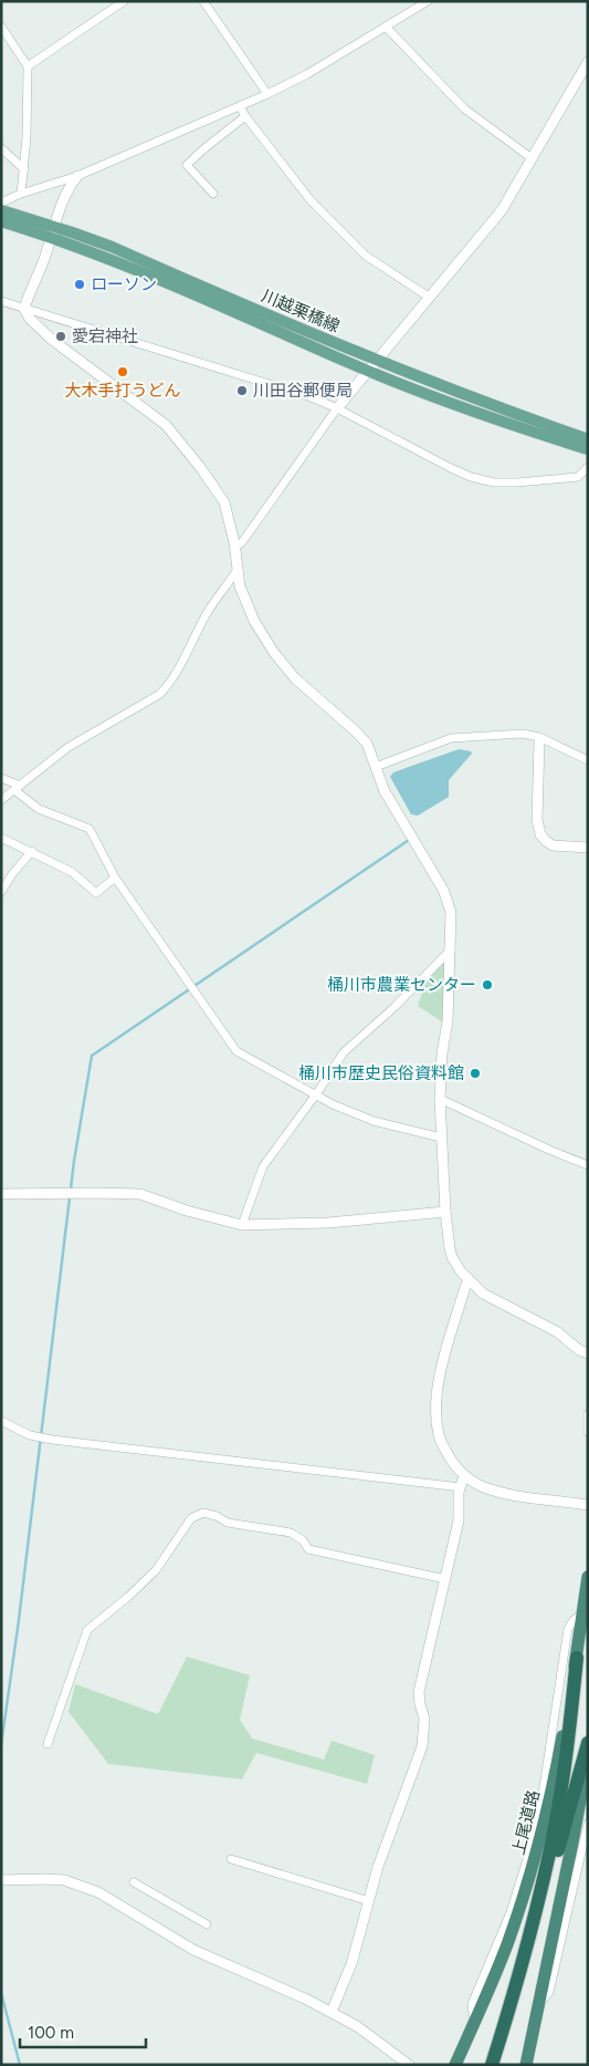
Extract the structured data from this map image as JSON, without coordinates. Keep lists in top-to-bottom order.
{
  "streets": {
    "highway": ["上尾道路"],
    "main road": ["川越栗橋線"]
  },
  "places": [
    "ローソン",
    "愛宕神社",
    "大木手打うどん",
    "川田谷郵便局",
    "桶川市農業センター",
    "桶川市歴史民俗資料館"
  ],
  "scale_bar": "100 m"
}
